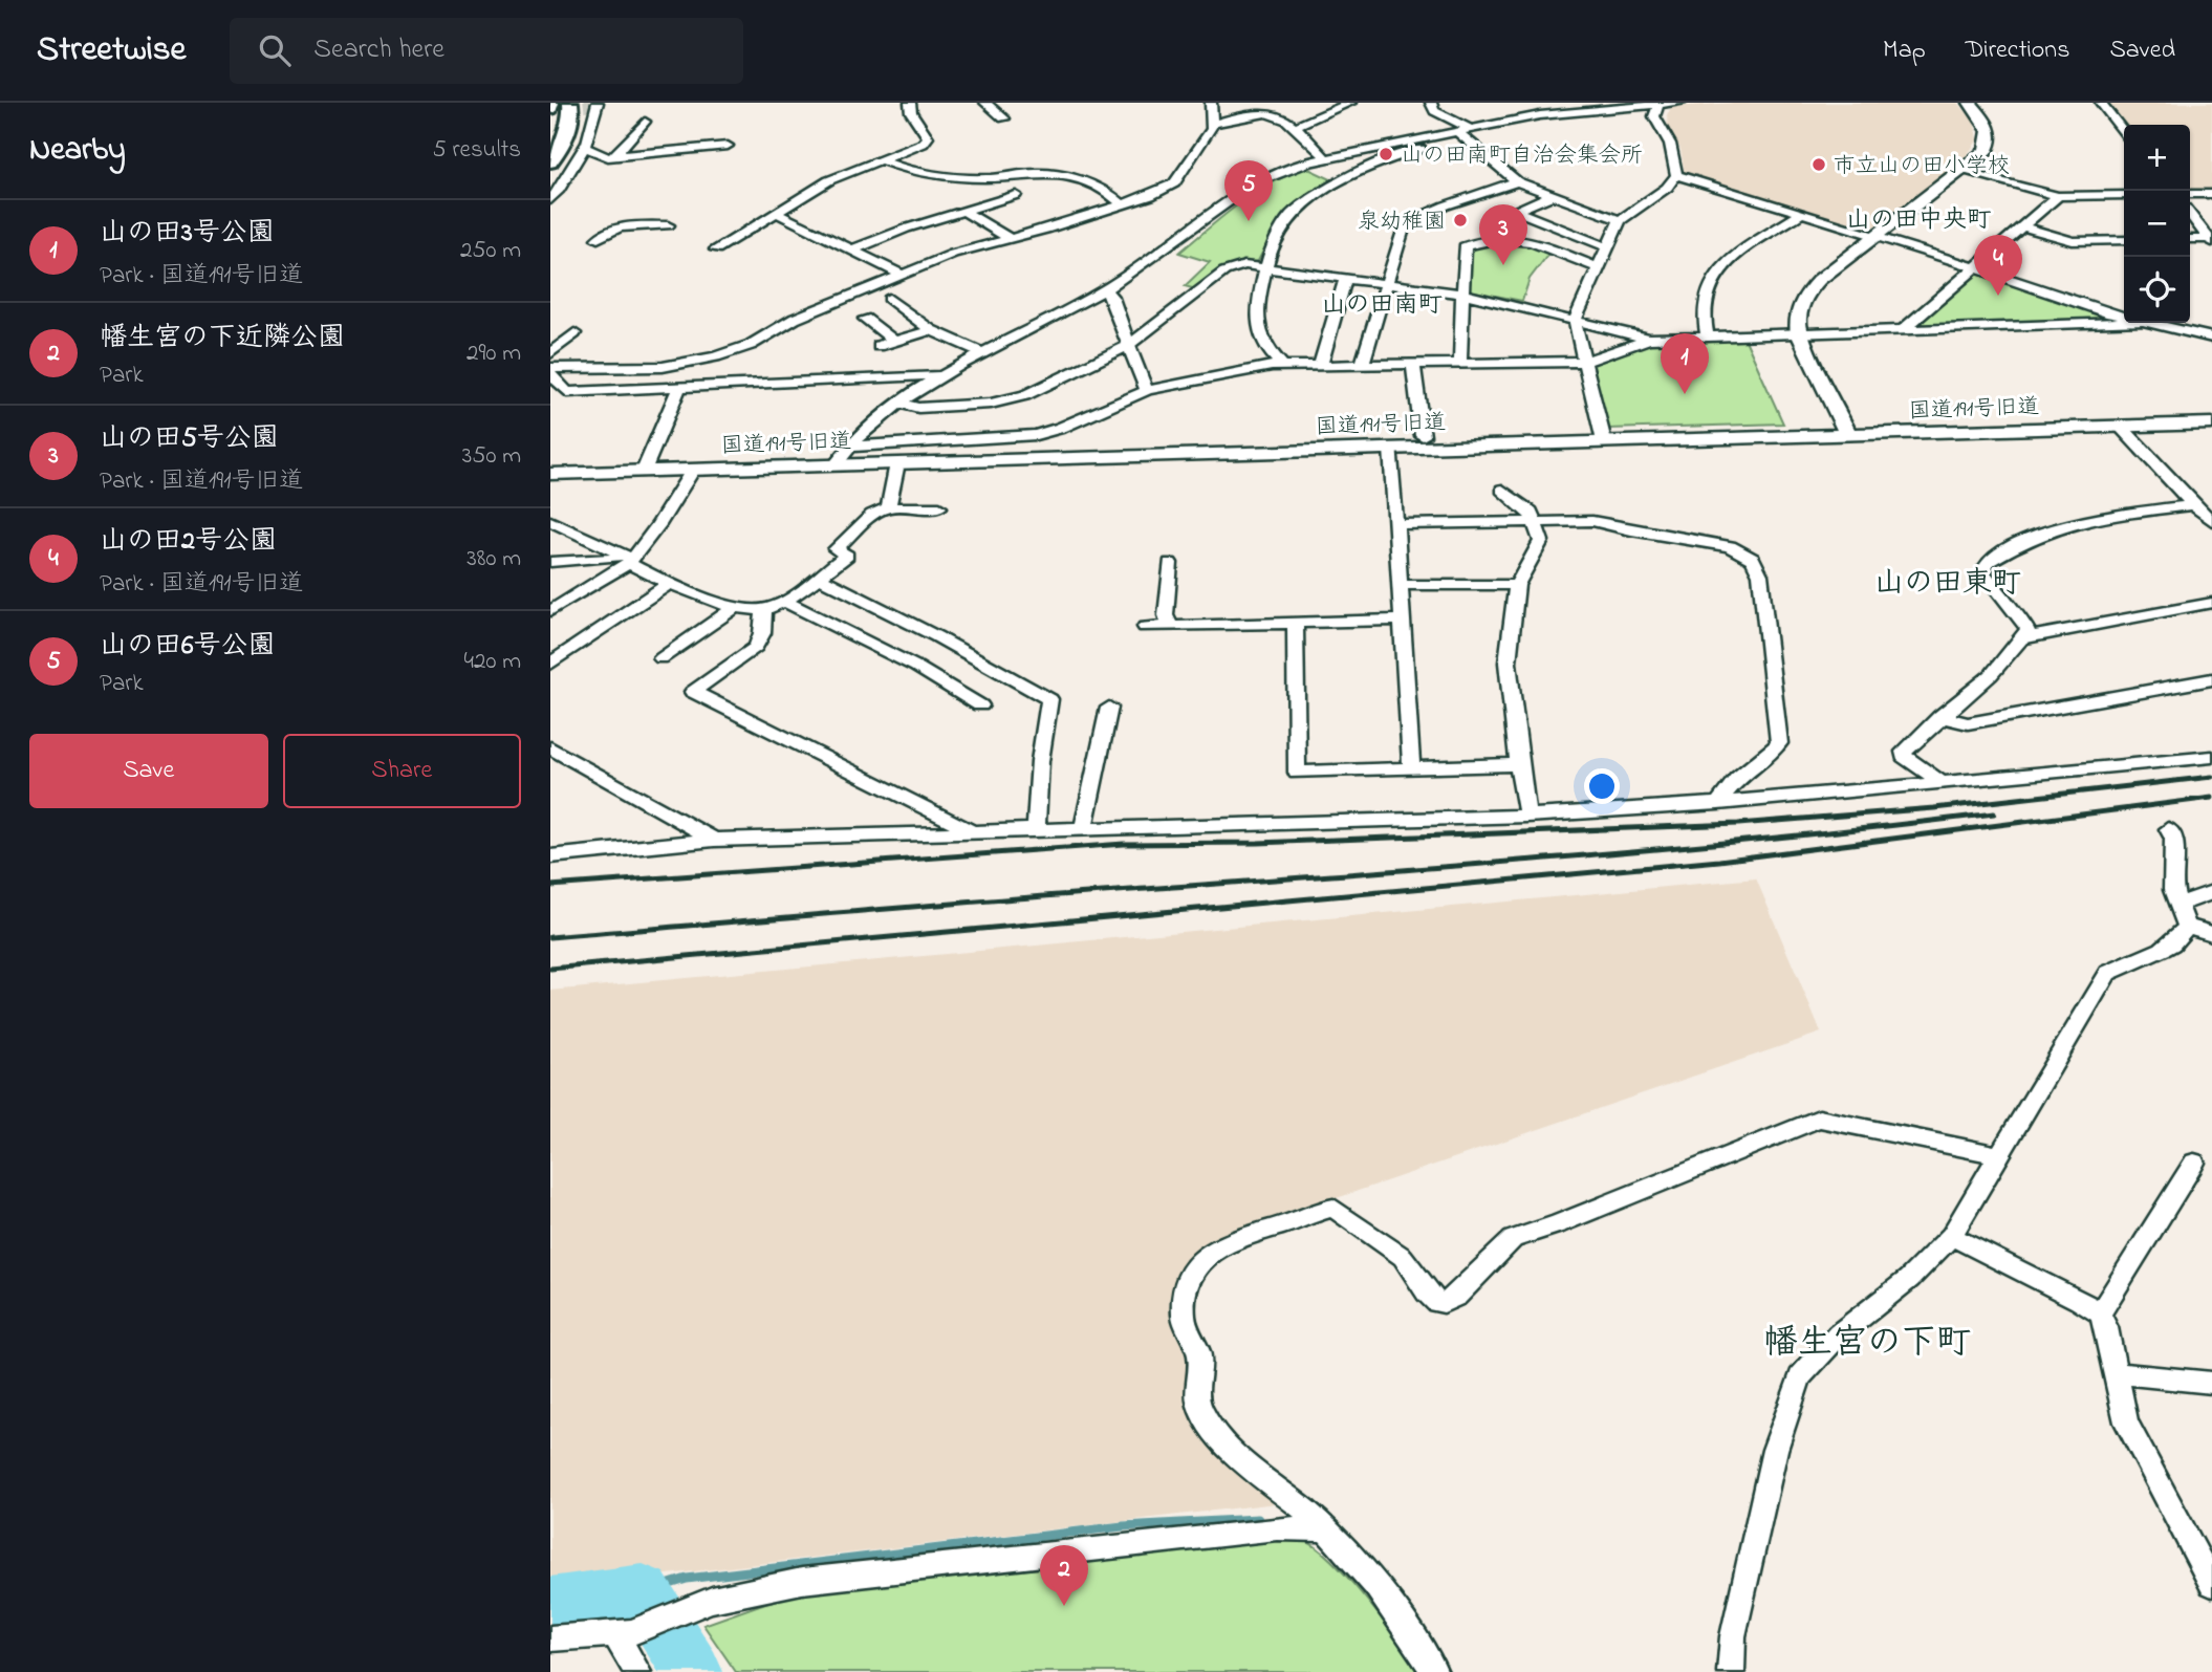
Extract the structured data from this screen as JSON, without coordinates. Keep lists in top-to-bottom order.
{
  "streets": {
    "street": ["国道191号旧道"]
  },
  "districts": [
    "山の田中央町",
    "山の田南町",
    "山の田東町",
    "幡生宮の下町"
  ],
  "places": ["山の田南町自治会集会所", "市立山の田小学校", "泉幼稚園"],
  "page": {
    "header": "Streetwise",
    "search": "Search here",
    "nav": ["Map", "Directions", "Saved"],
    "heading": ["Nearby", "5 results"],
    "map_buttons": ["+", "−"],
    "pins": [
      "5",
      "3",
      "4",
      "1",
      "2"
    ],
    "list": [
      {
        "mark": "1",
        "name": "山の田3号公園",
        "note": "Park · 国道191号旧道",
        "value": "250 m"
      },
      {
        "mark": "2",
        "name": "幡生宮の下近隣公園",
        "note": "Park",
        "value": "290 m"
      },
      {
        "mark": "3",
        "name": "山の田5号公園",
        "note": "Park · 国道191号旧道",
        "value": "350 m"
      },
      {
        "mark": "4",
        "name": "山の田2号公園",
        "note": "Park · 国道191号旧道",
        "value": "380 m"
      },
      {
        "mark": "5",
        "name": "山の田6号公園",
        "note": "Park",
        "value": "420 m"
      }
    ],
    "buttons": ["Save", "Share"]
  }
}
